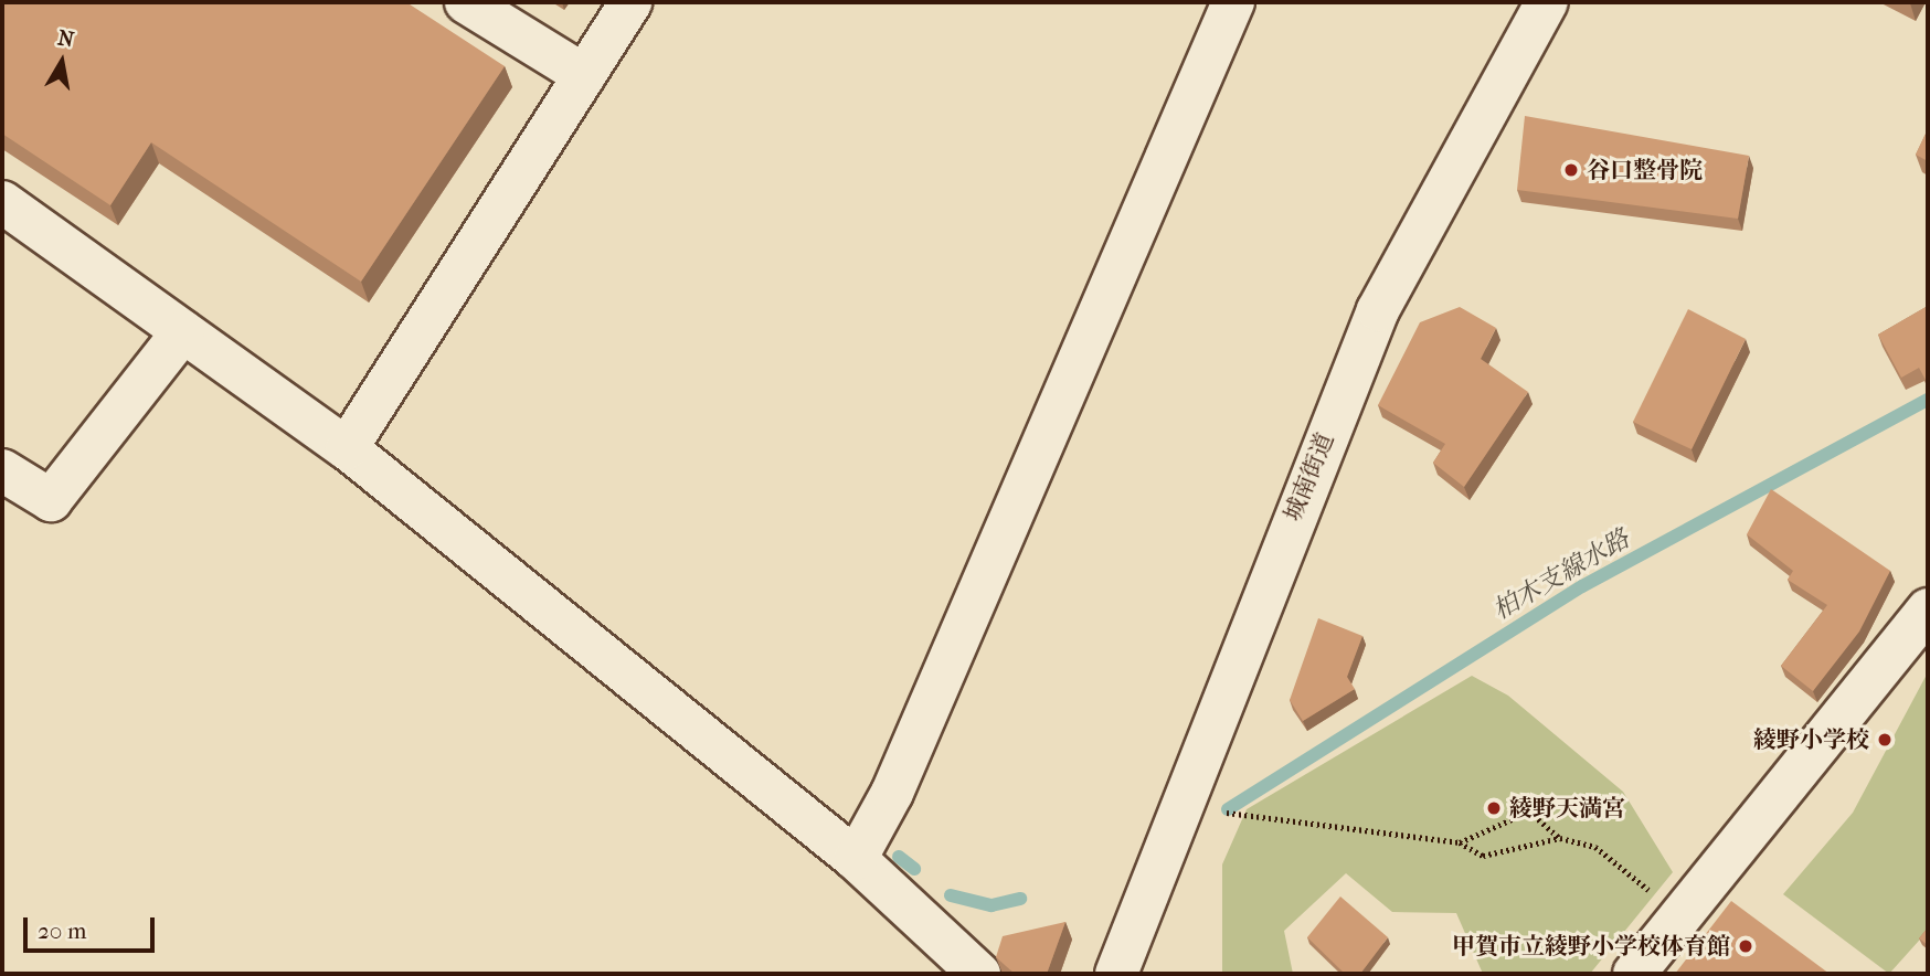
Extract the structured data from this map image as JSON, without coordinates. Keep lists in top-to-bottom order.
{
  "streets": {
    "street": ["城南街道"]
  },
  "water": ["柏木支線水路"],
  "places": [
    "谷口整骨院",
    "綾野小学校",
    "綾野天満宮",
    "甲賀市立綾野小学校体育館"
  ],
  "scale_bar": "20 m",
  "north": "top"
}
